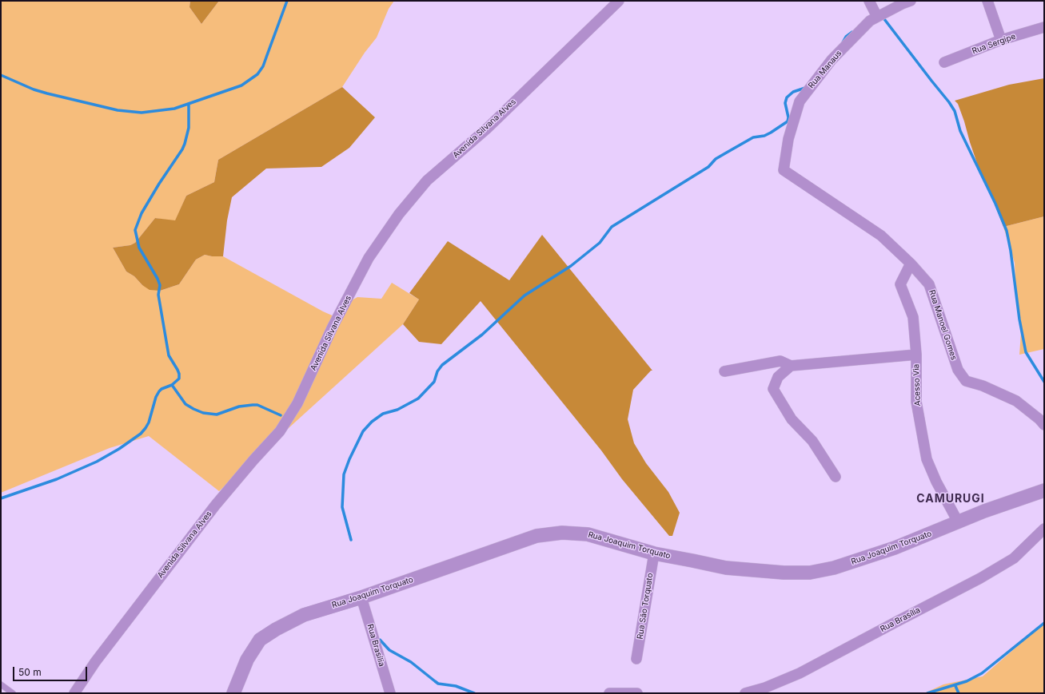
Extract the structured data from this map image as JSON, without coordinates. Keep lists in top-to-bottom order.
{
  "streets": {
    "street": [
      "Rua Sergipe",
      "Rua Manaus",
      "Avenida Silvana Alves",
      "Rua Manoel Gomes",
      "Acesso Via",
      "Rua Joaquim Torquato",
      "Rua São Torquato",
      "Rua Brasília"
    ]
  },
  "crossings": [
    ["Rua Manaus", "Rua Manoel Gomes"],
    ["Rua Manoel Gomes", "Acesso Via"],
    ["Acesso Via", "Rua Joaquim Torquato"],
    ["Rua Joaquim Torquato", "Rua São Torquato"],
    ["Rua Joaquim Torquato", "Rua Brasília"]
  ],
  "districts": ["CAMURUGI"],
  "scale_bar": "50 m"
}
